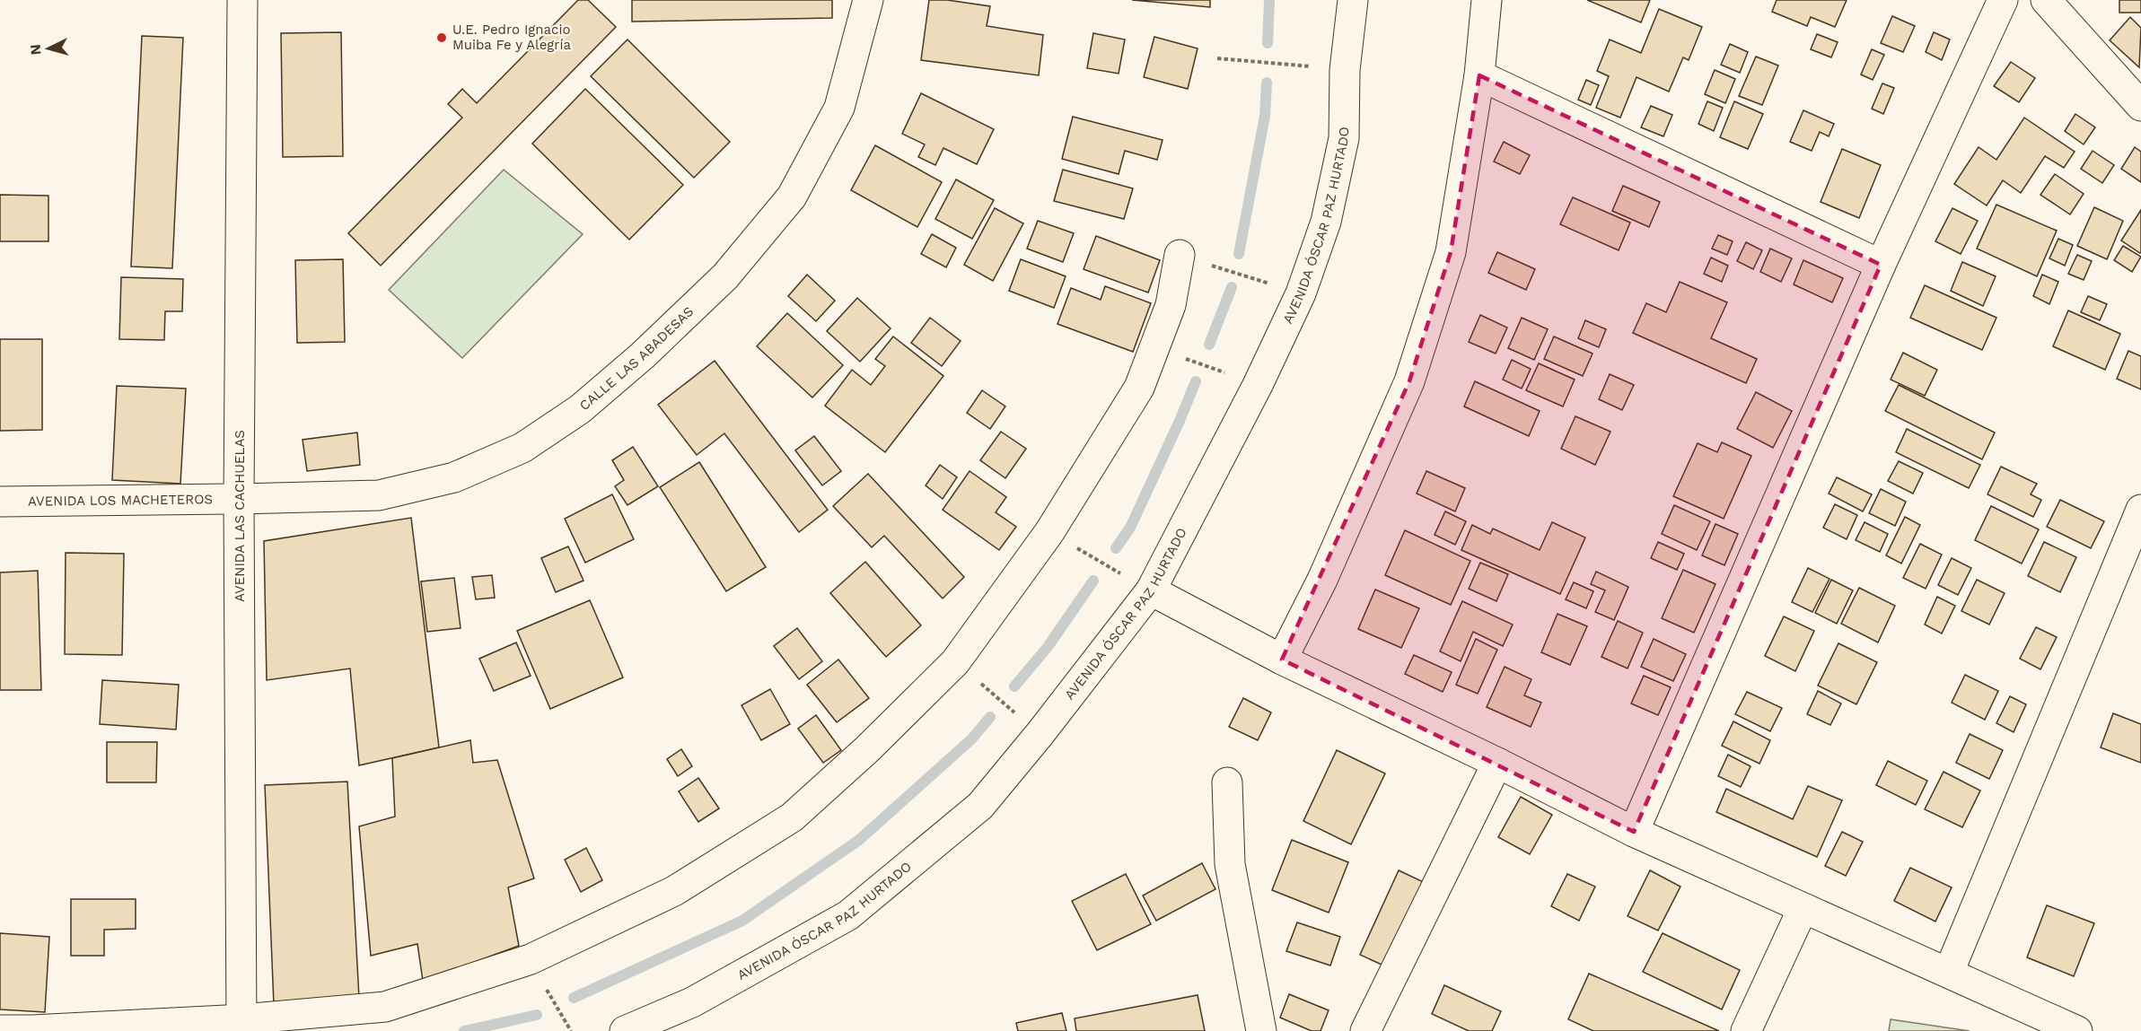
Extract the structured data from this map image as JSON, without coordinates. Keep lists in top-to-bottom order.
{
  "streets": {
    "street": [
      "AVENIDA ÓSCAR PAZ HURTADO",
      "CALLE LAS ABADESAS",
      "AVENIDA LOS MACHETEROS",
      "AVENIDA LAS CACHUELAS"
    ]
  },
  "crossings": [
    ["CALLE LAS ABADESAS", "AVENIDA LOS MACHETEROS"],
    ["CALLE LAS ABADESAS", "AVENIDA LAS CACHUELAS"],
    ["AVENIDA LOS MACHETEROS", "AVENIDA LAS CACHUELAS"]
  ],
  "places": ["U.E. Pedro Ignacio Muiba Fe y Alegría"],
  "north": "left"
}
